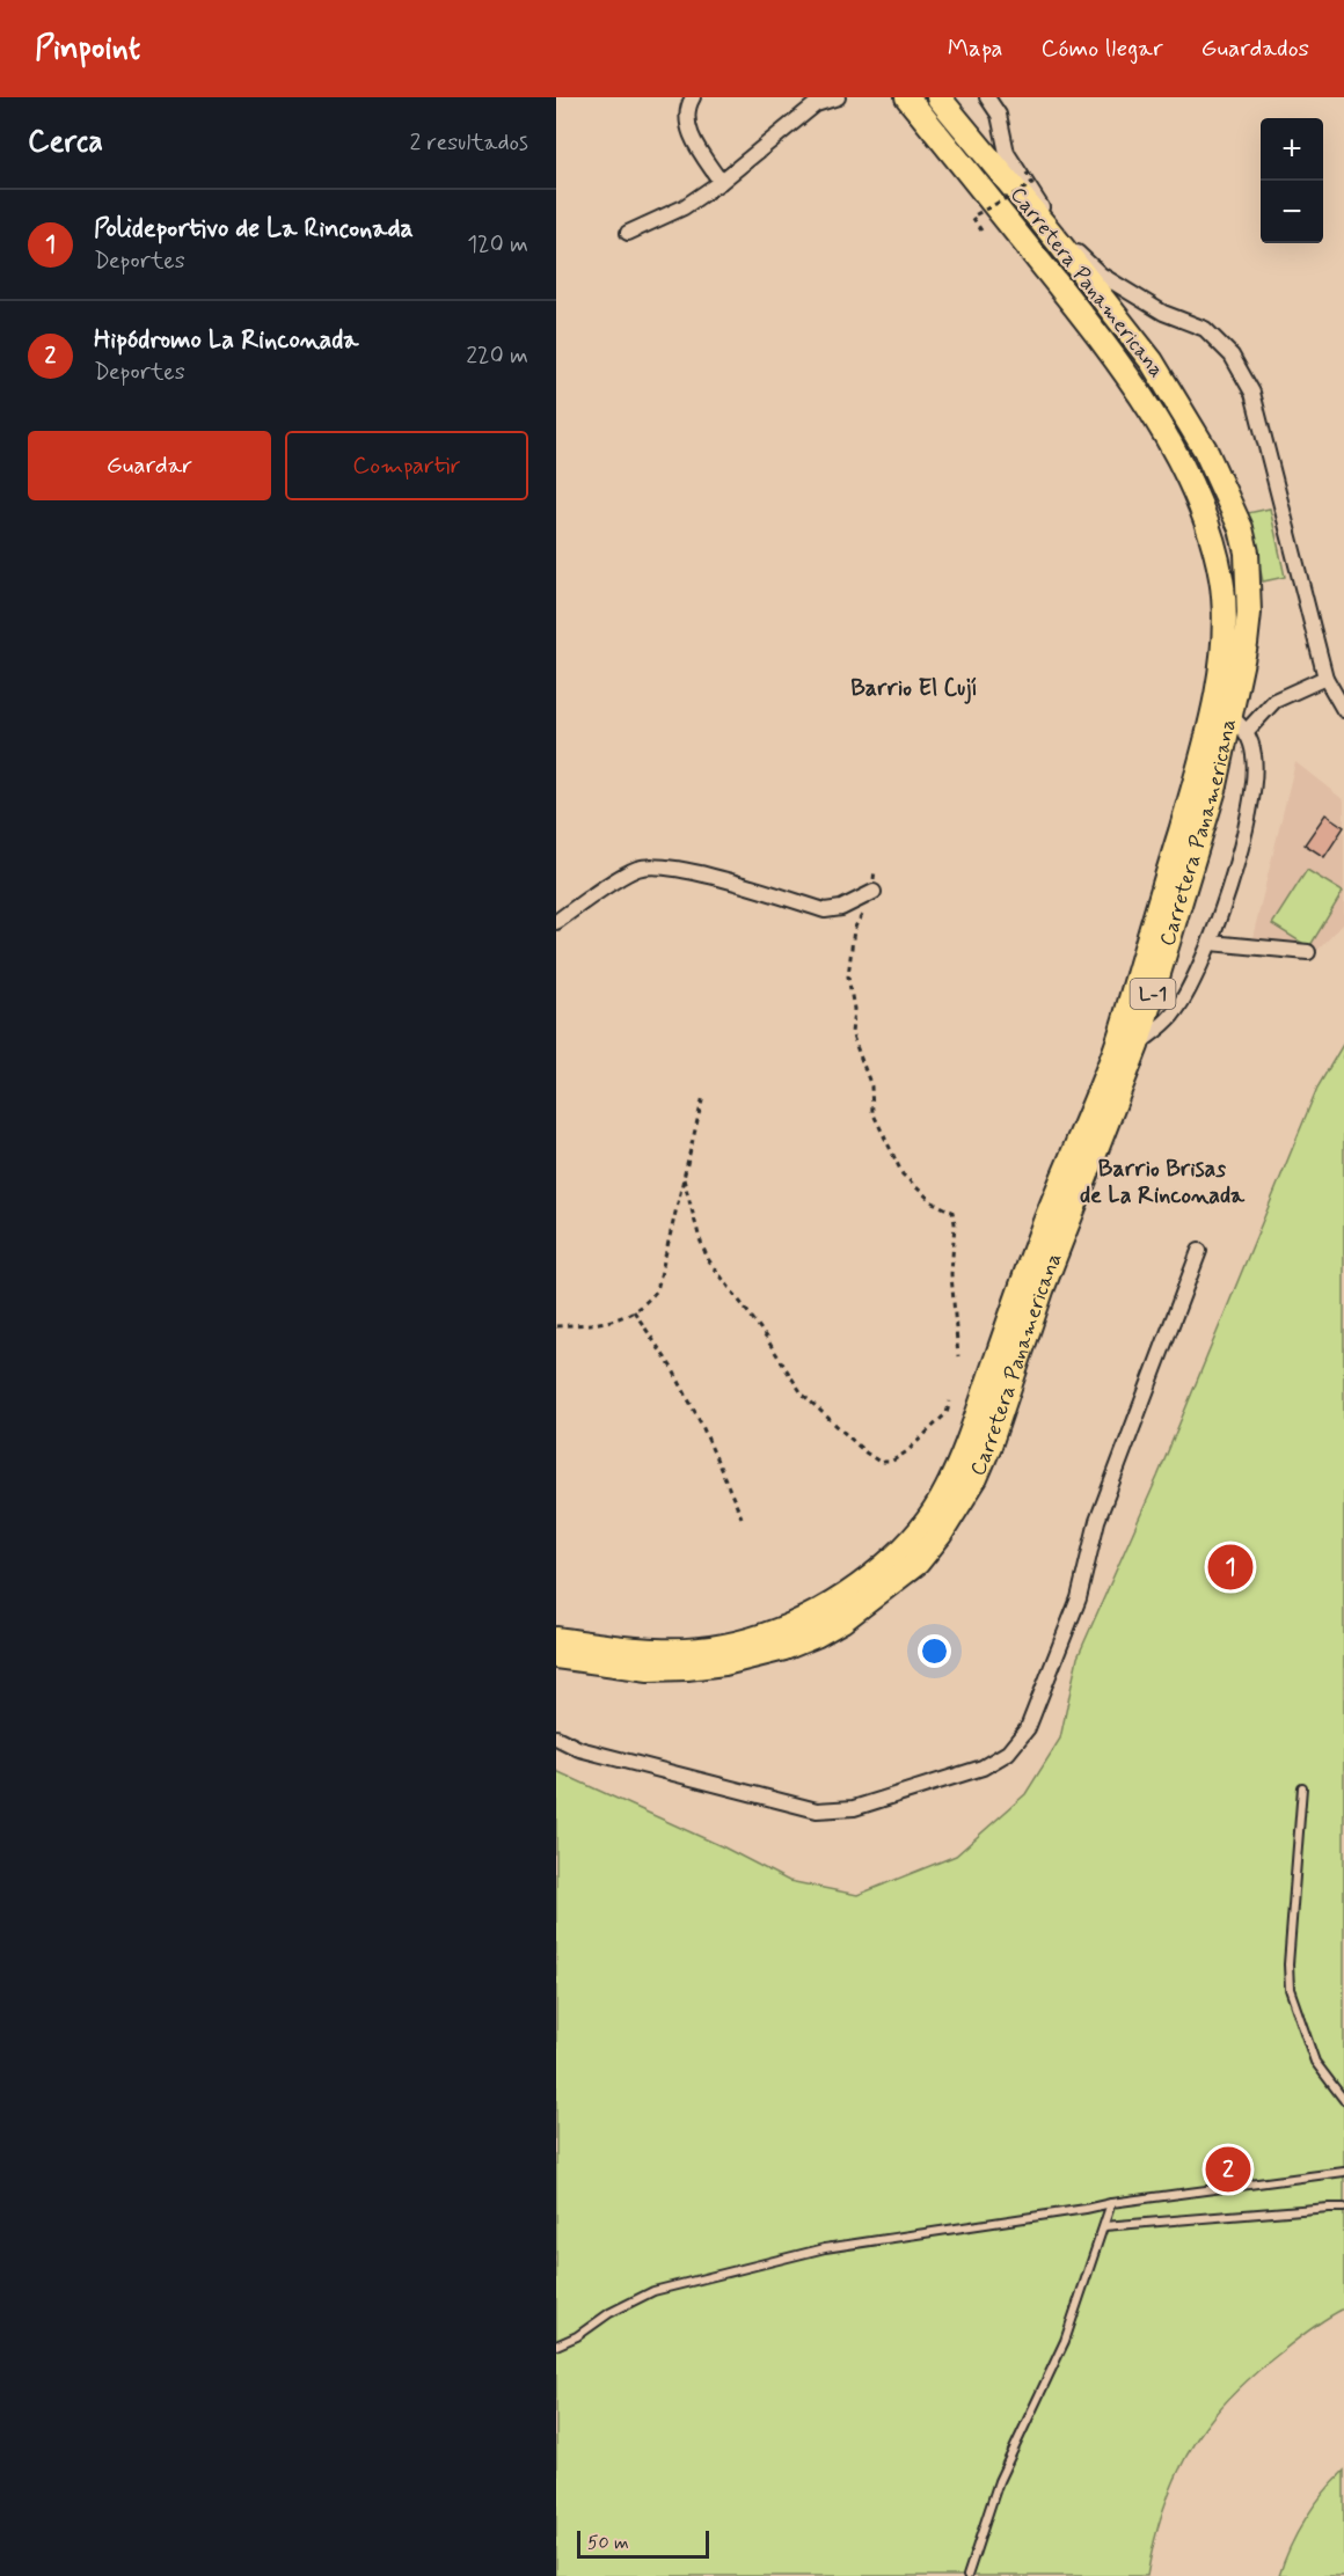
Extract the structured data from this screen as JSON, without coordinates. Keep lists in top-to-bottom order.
{
  "streets": {
    "main road": ["Carretera Panamericana", "L-1"]
  },
  "districts": ["Barrio El Cují", "Barrio Brisas de La Rinconada"],
  "scale_bar": "50 m",
  "page": {
    "header": "Pinpoint",
    "nav": ["Mapa", "Cómo llegar", "Guardados"],
    "heading": ["Cerca", "2 resultados"],
    "map_buttons": ["+", "−"],
    "list": [
      {
        "mark": "1",
        "name": "Polideportivo de La Rinconada",
        "note": "Deportes",
        "value": "120 m"
      },
      {
        "mark": "2",
        "name": "Hipódromo La Rinconada",
        "note": "Deportes",
        "value": "220 m"
      }
    ],
    "buttons": ["Guardar", "Compartir"],
    "pins": ["1", "2"],
    "scale": "50 m"
  }
}
